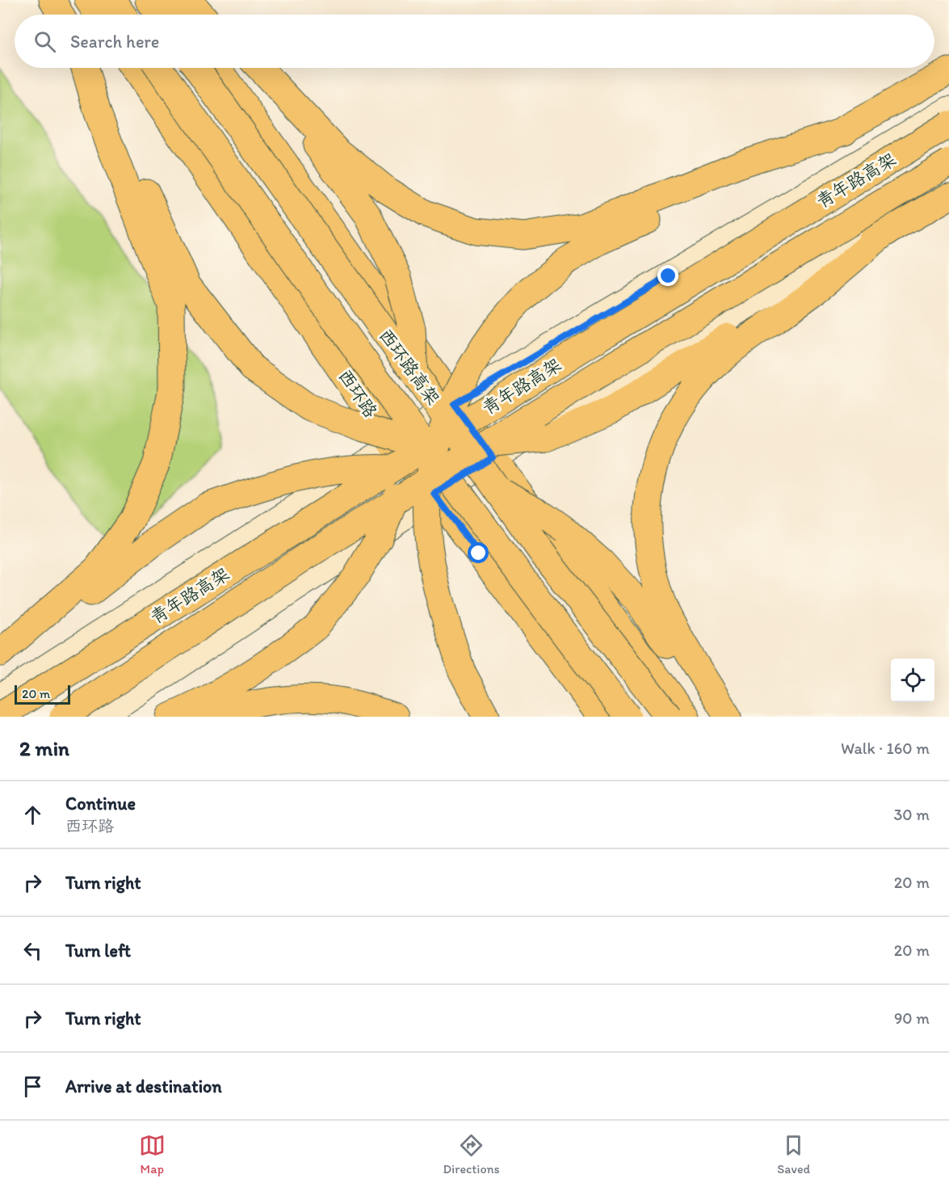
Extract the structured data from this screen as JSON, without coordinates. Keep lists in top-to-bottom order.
{
  "streets": {
    "main road": ["青年路高架", "西环路高架", "西环路"]
  },
  "scale_bar": "20 m",
  "page": {
    "search": "Search here",
    "scale": "20 m",
    "heading": ["2 min", "Walk · 160 m"],
    "list": [
      ["Continue", "西环路", "30 m"],
      ["Turn right", "20 m"],
      ["Turn left", "20 m"],
      ["Turn right", "90 m"],
      "Arrive at destination"
    ],
    "nav": ["Map", "Directions", "Saved"]
  }
}
